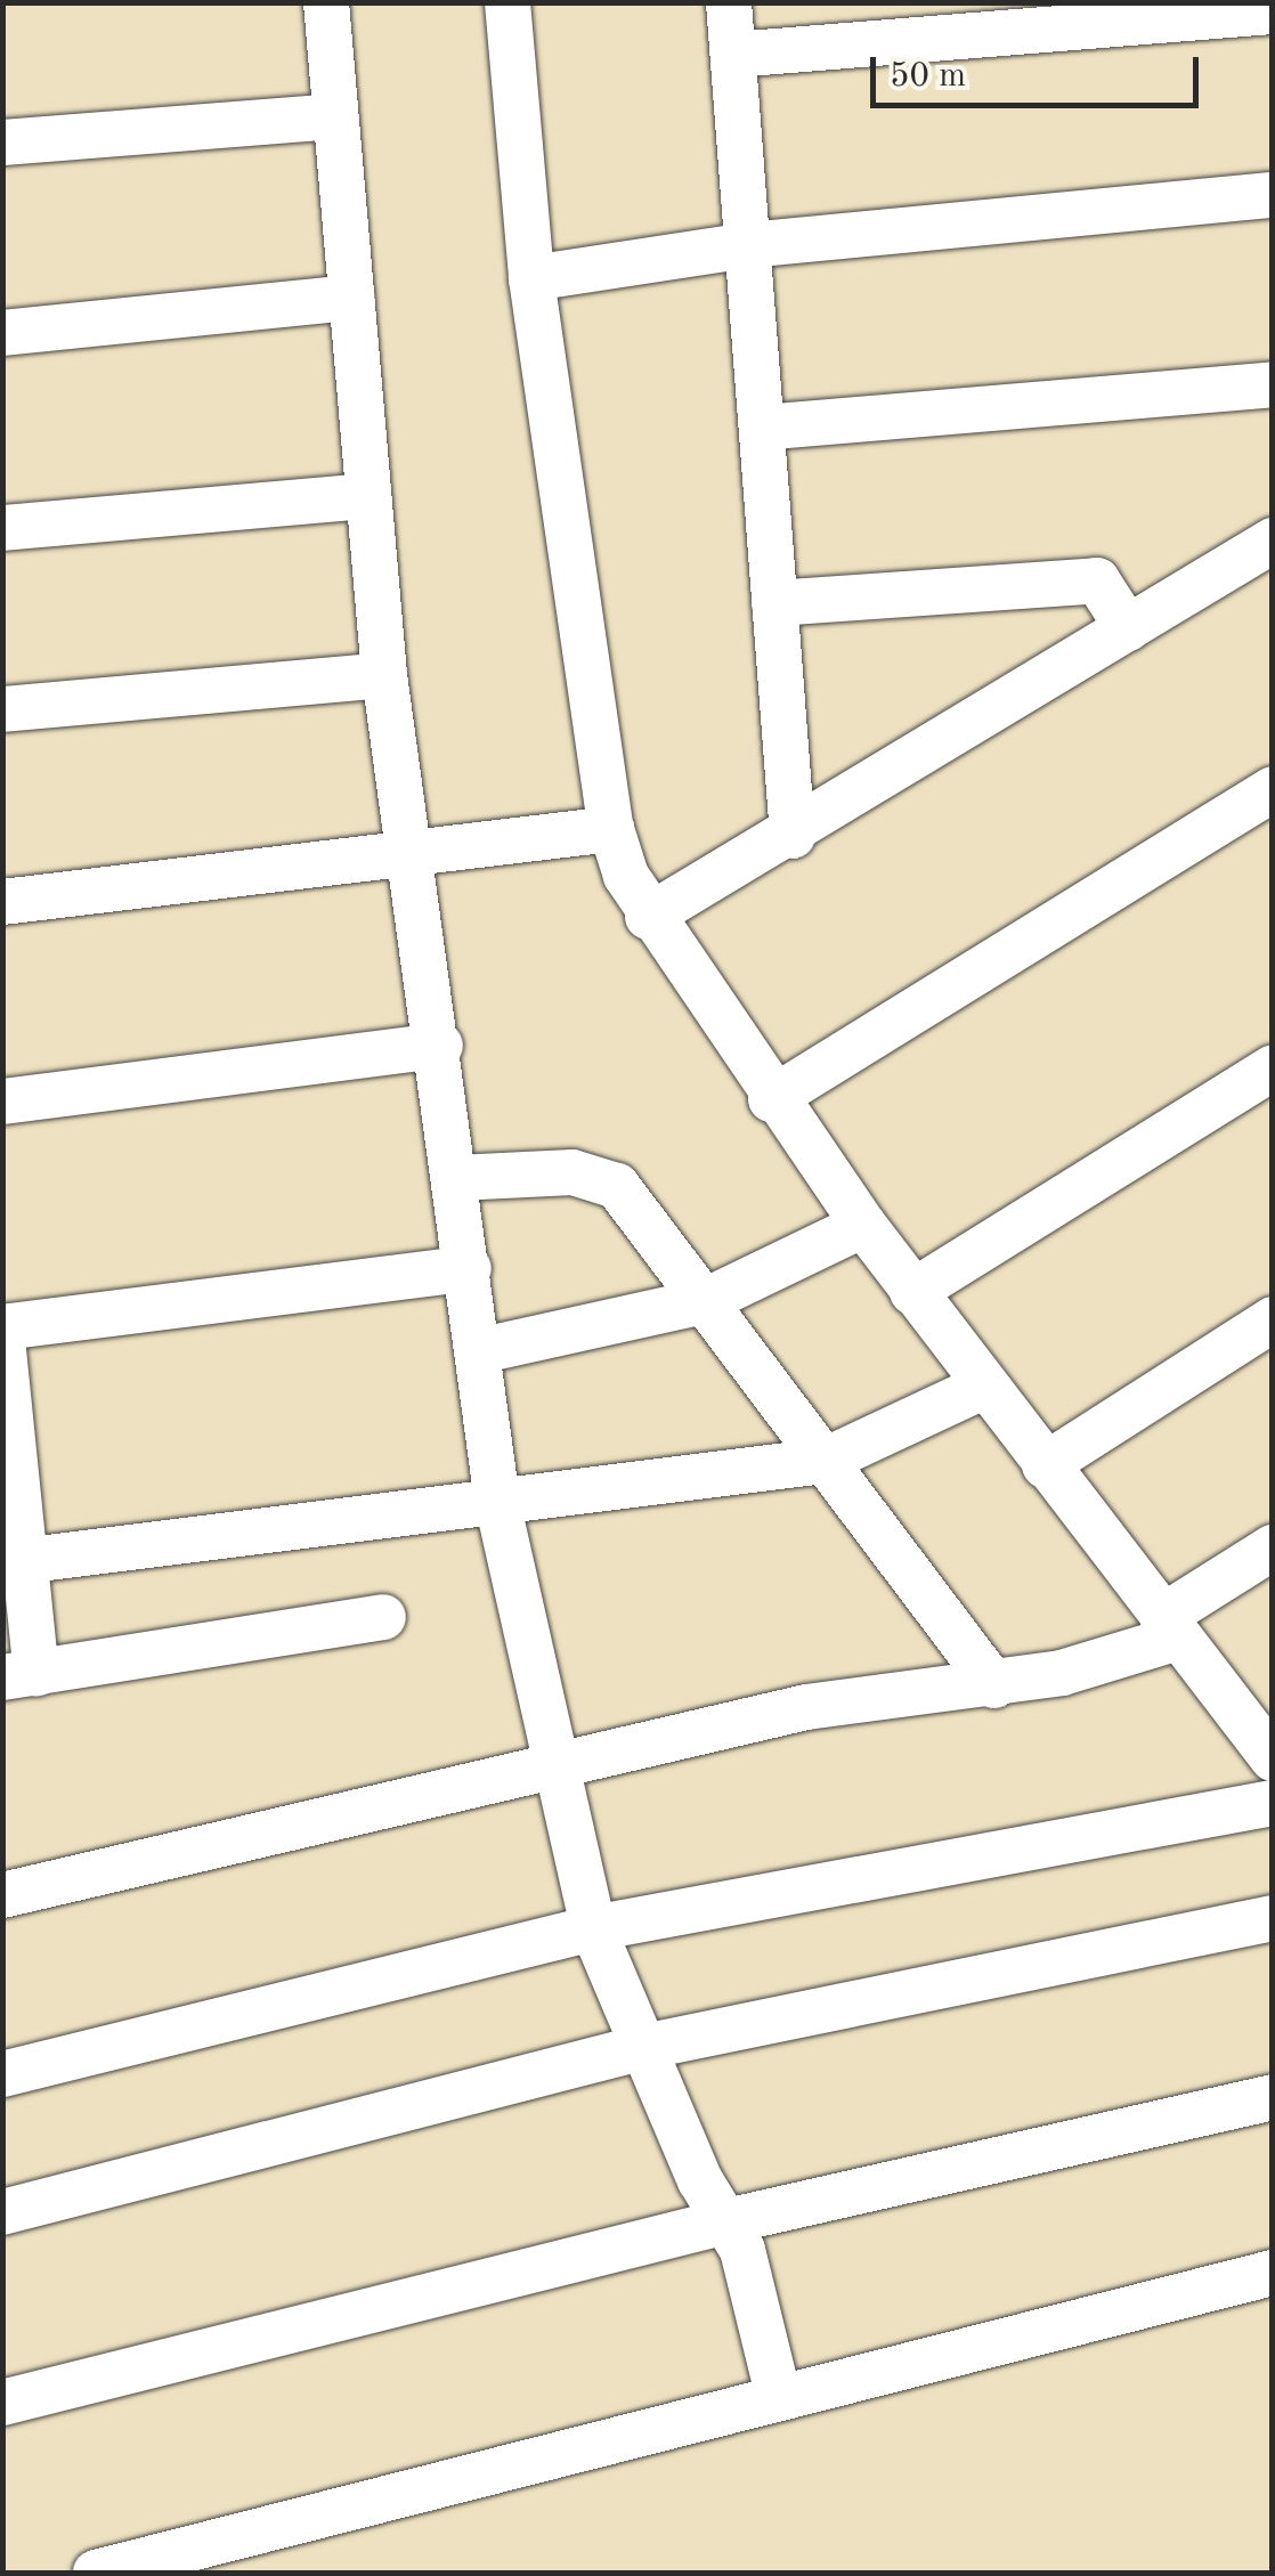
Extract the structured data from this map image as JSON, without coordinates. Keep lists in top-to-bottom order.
{
  "scale_bar": "50 m"
}
